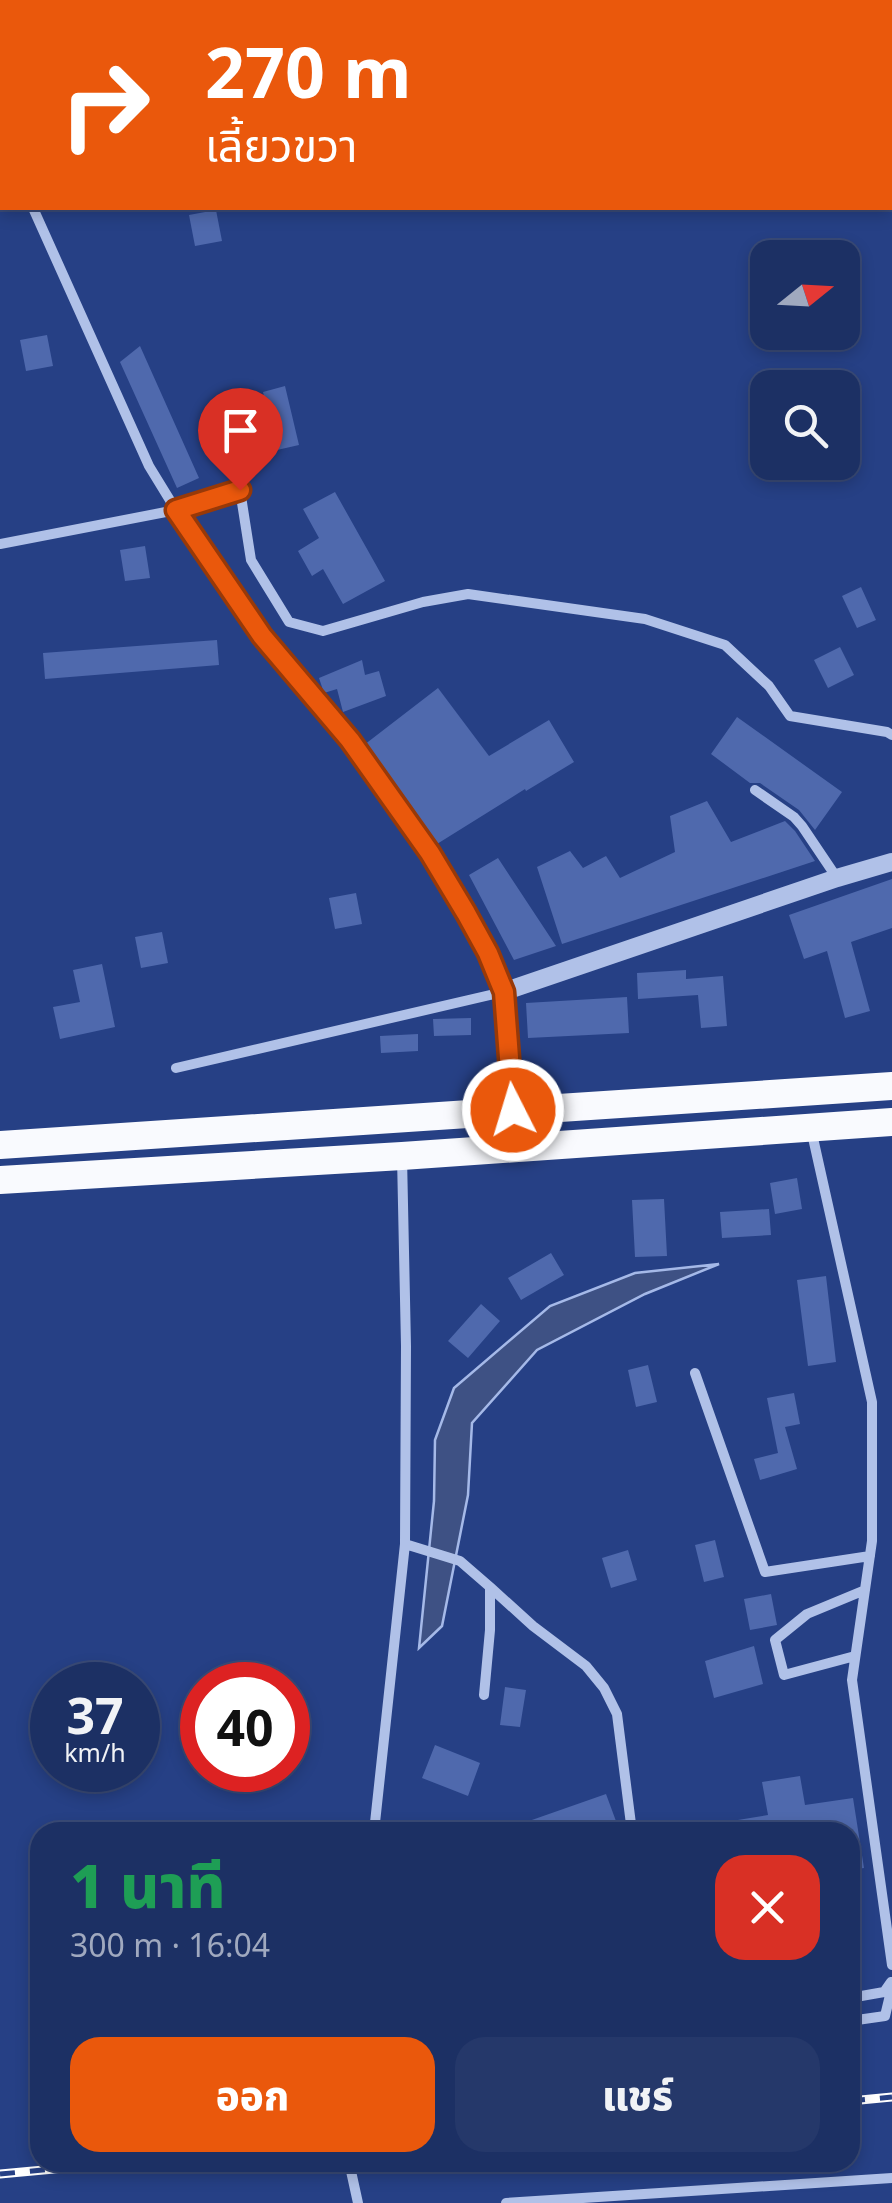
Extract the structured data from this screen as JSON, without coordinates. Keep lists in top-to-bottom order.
{
  "north": "right",
  "page": {
    "turn": ["270 m", "เลี้ยวขวา"],
    "speed": "37 km/h",
    "limit": "40",
    "heading": ["1 นาที", "300 m · 16:04"],
    "buttons": ["ออก", "แชร์"]
  }
}
